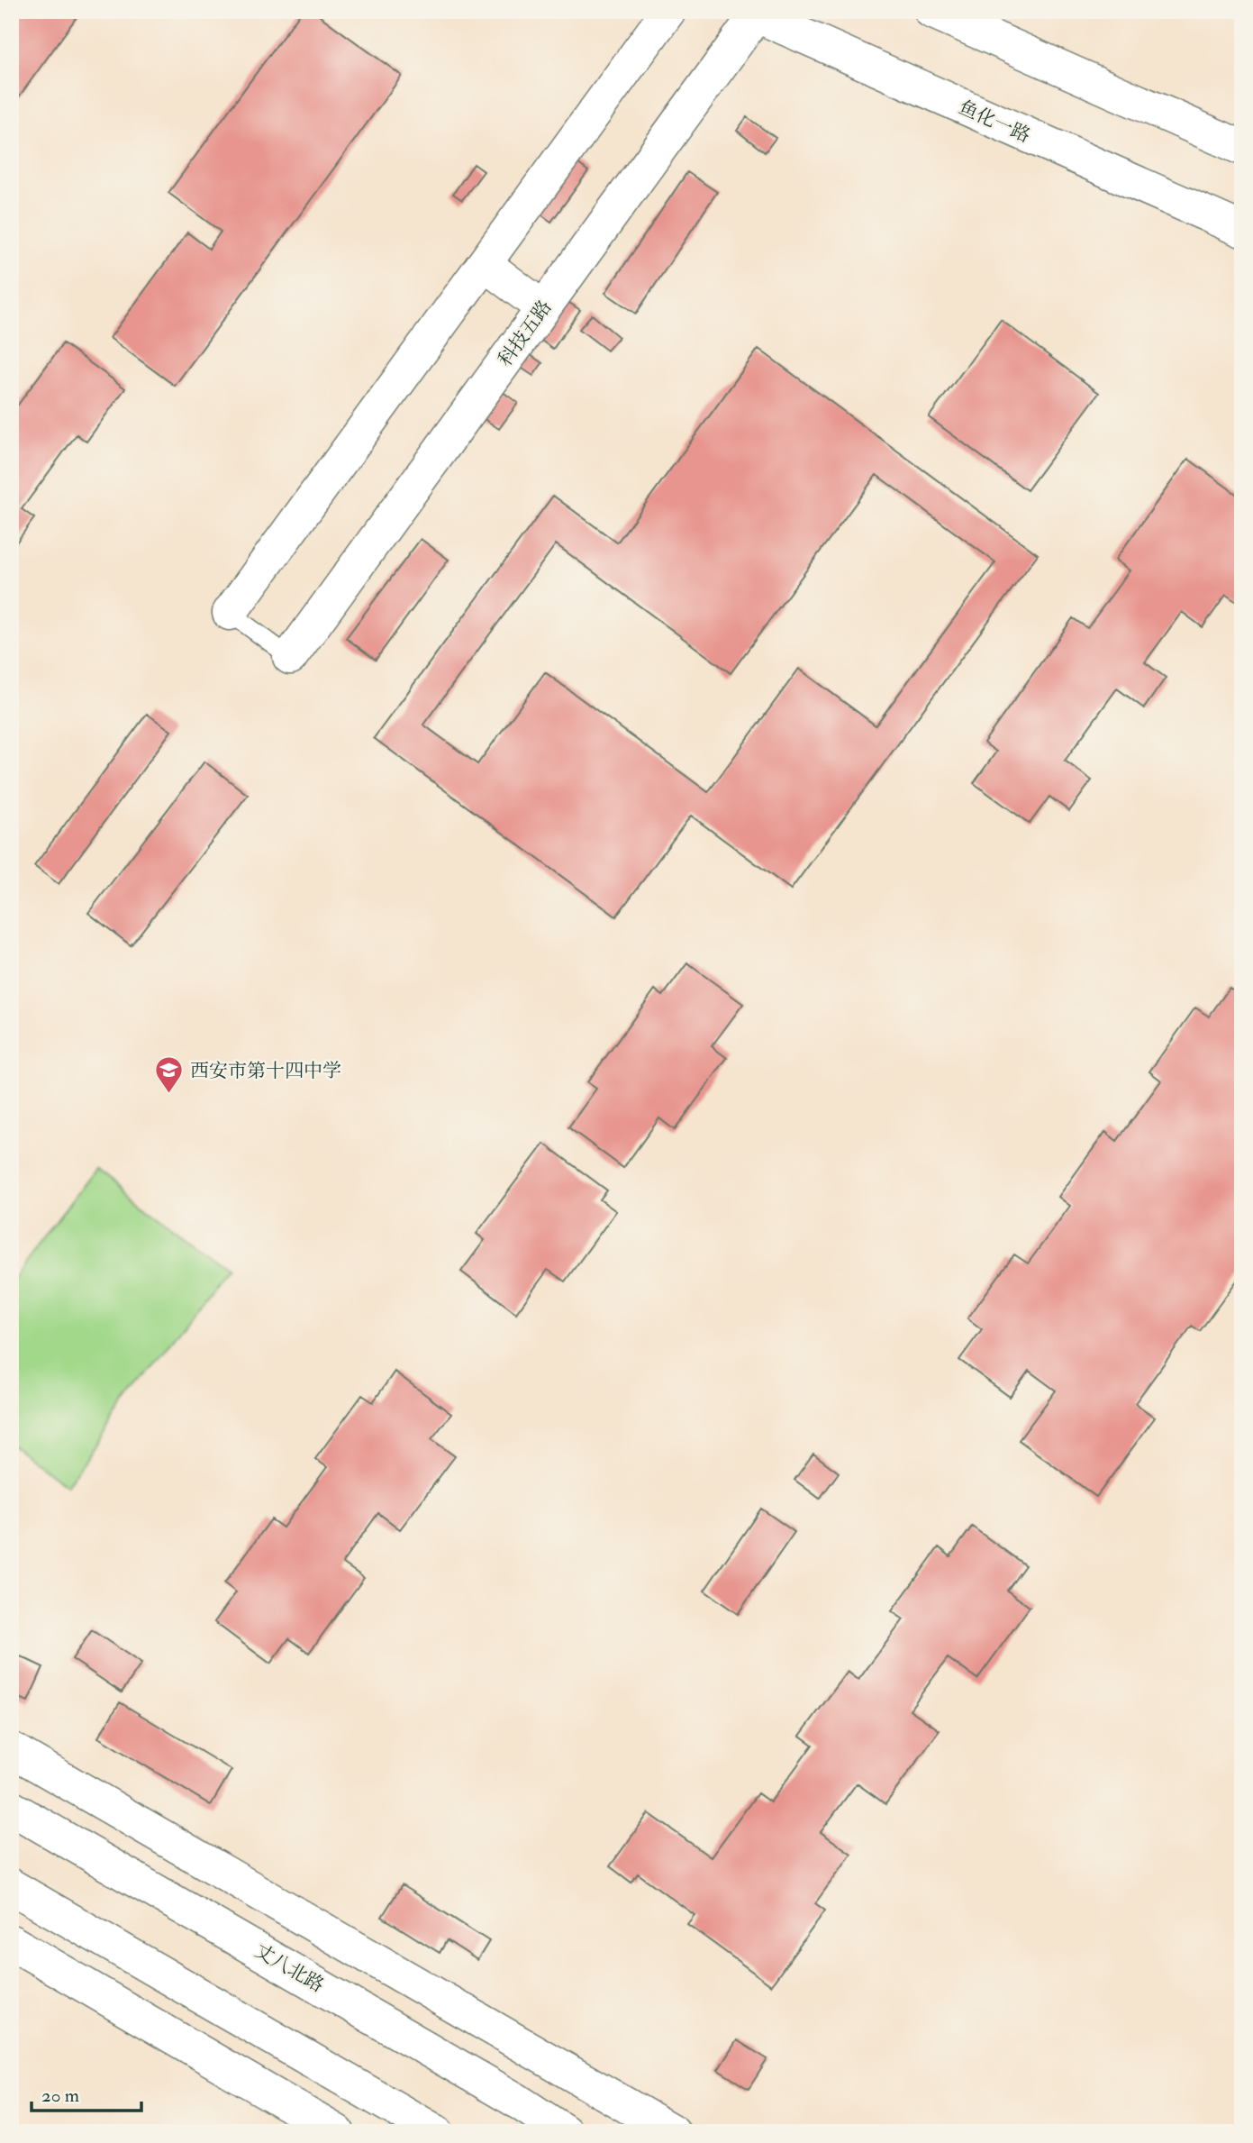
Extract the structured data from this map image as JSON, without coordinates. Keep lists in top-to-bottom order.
{
  "streets": {
    "main road": ["鱼化一路", "科技五路", "丈八北路"]
  },
  "crossings": [
    ["鱼化一路", "科技五路"]
  ],
  "places": {
    "school or university": ["西安市第十四中学"]
  },
  "scale_bar": "20 m"
}
